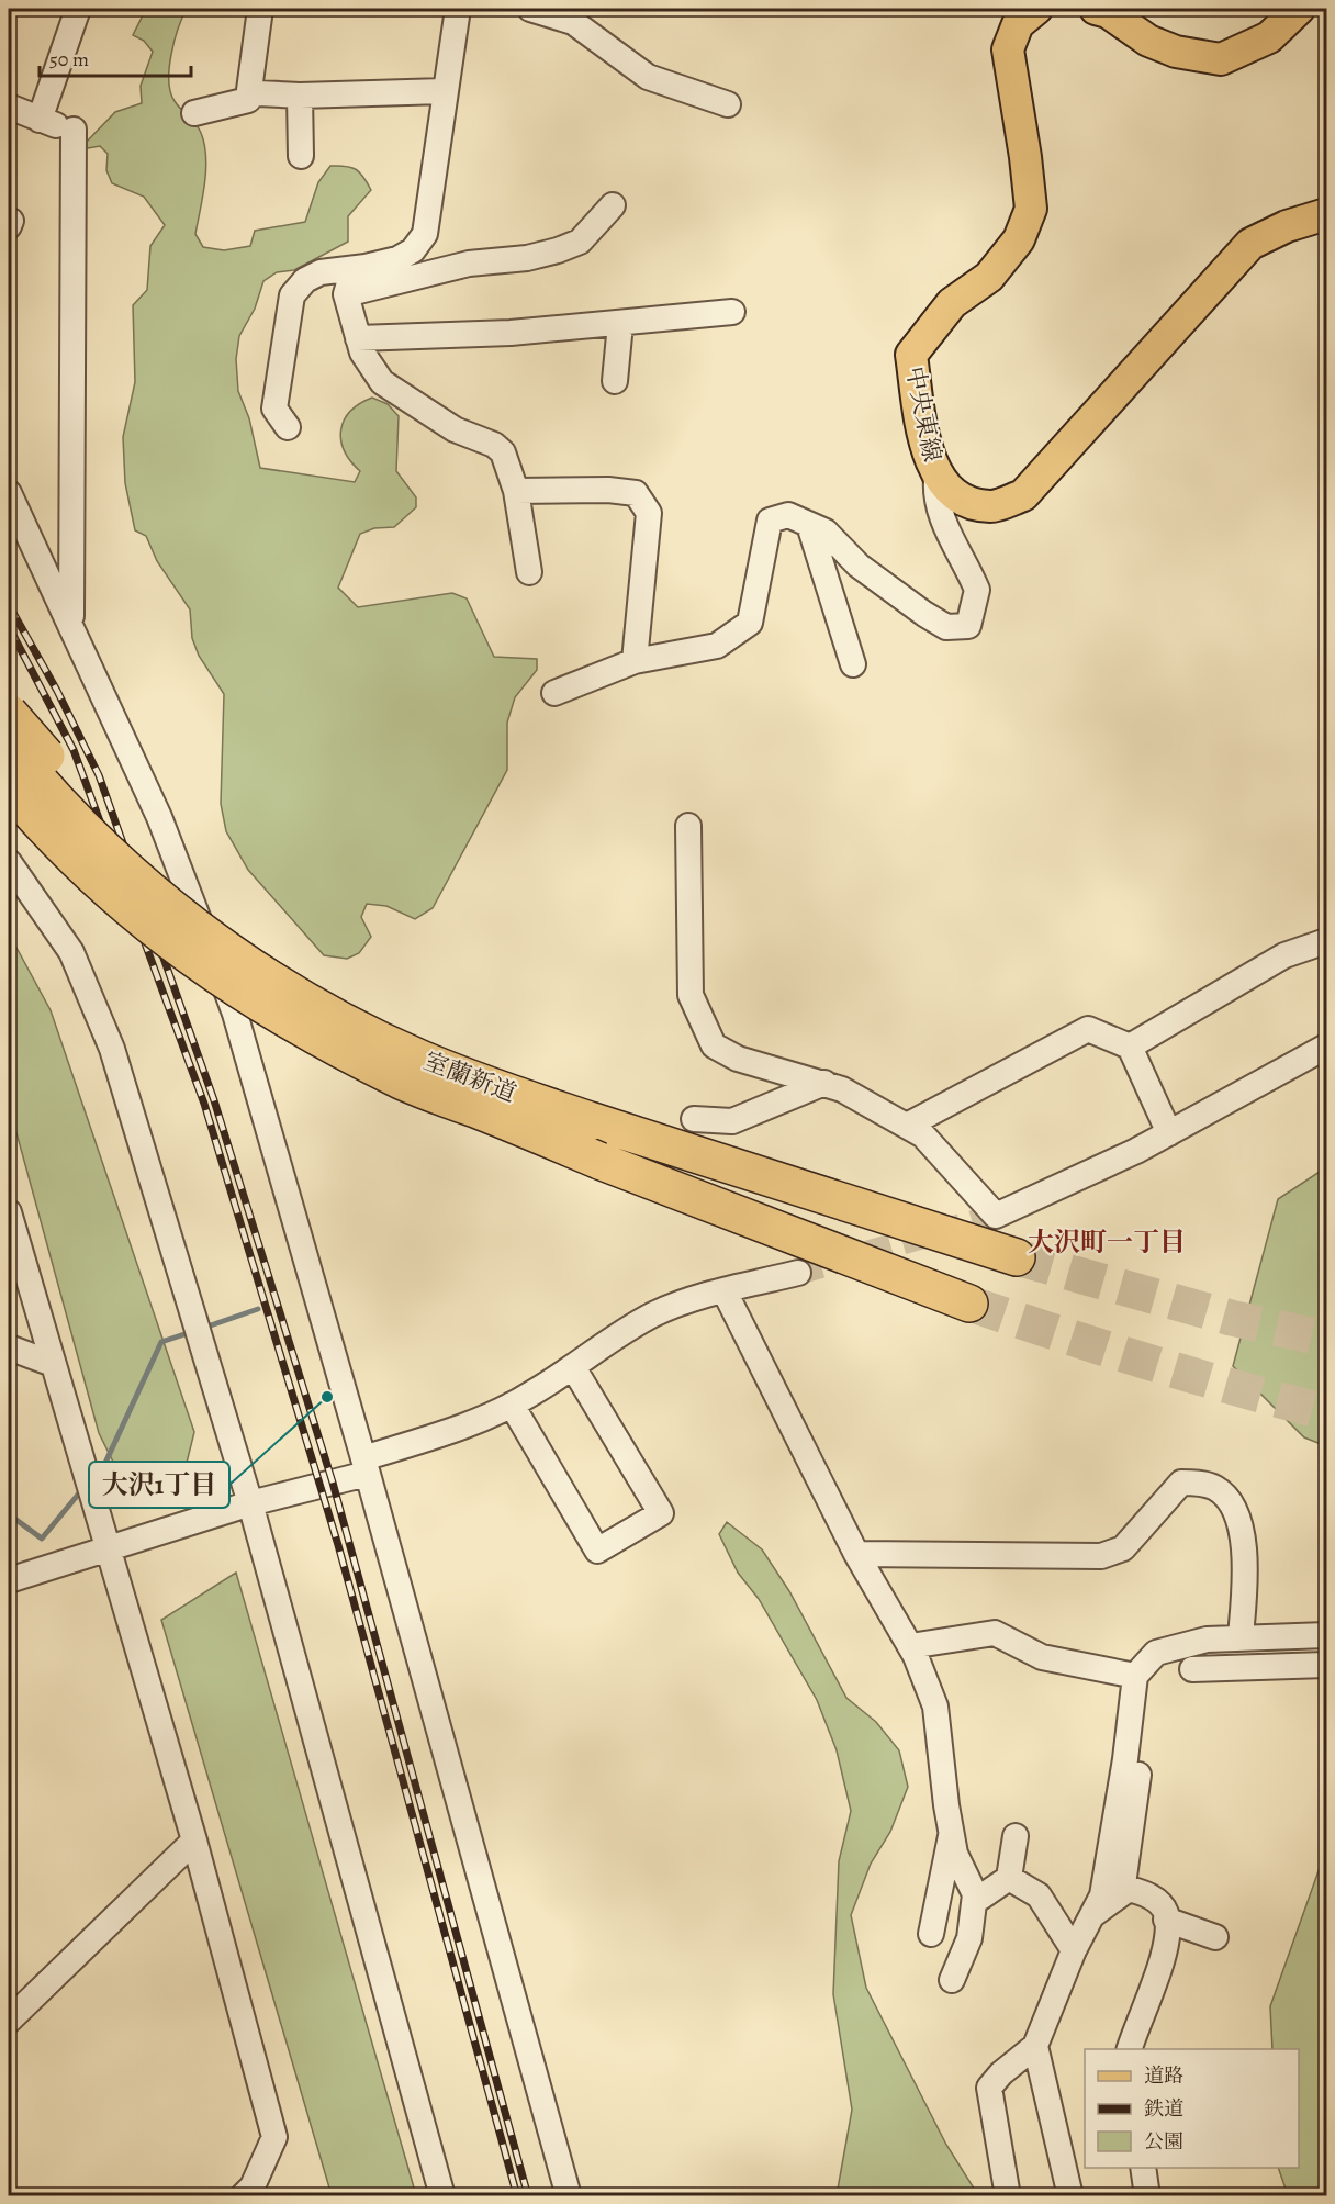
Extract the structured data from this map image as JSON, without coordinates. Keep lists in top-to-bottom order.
{
  "streets": {
    "highway": ["室蘭新道"],
    "main road": ["中央東線"]
  },
  "districts": ["大沢町一丁目"],
  "places": ["大沢1丁目"],
  "legend": ["道路", "鉄道", "公園"],
  "scale_bar": "50 m"
}
